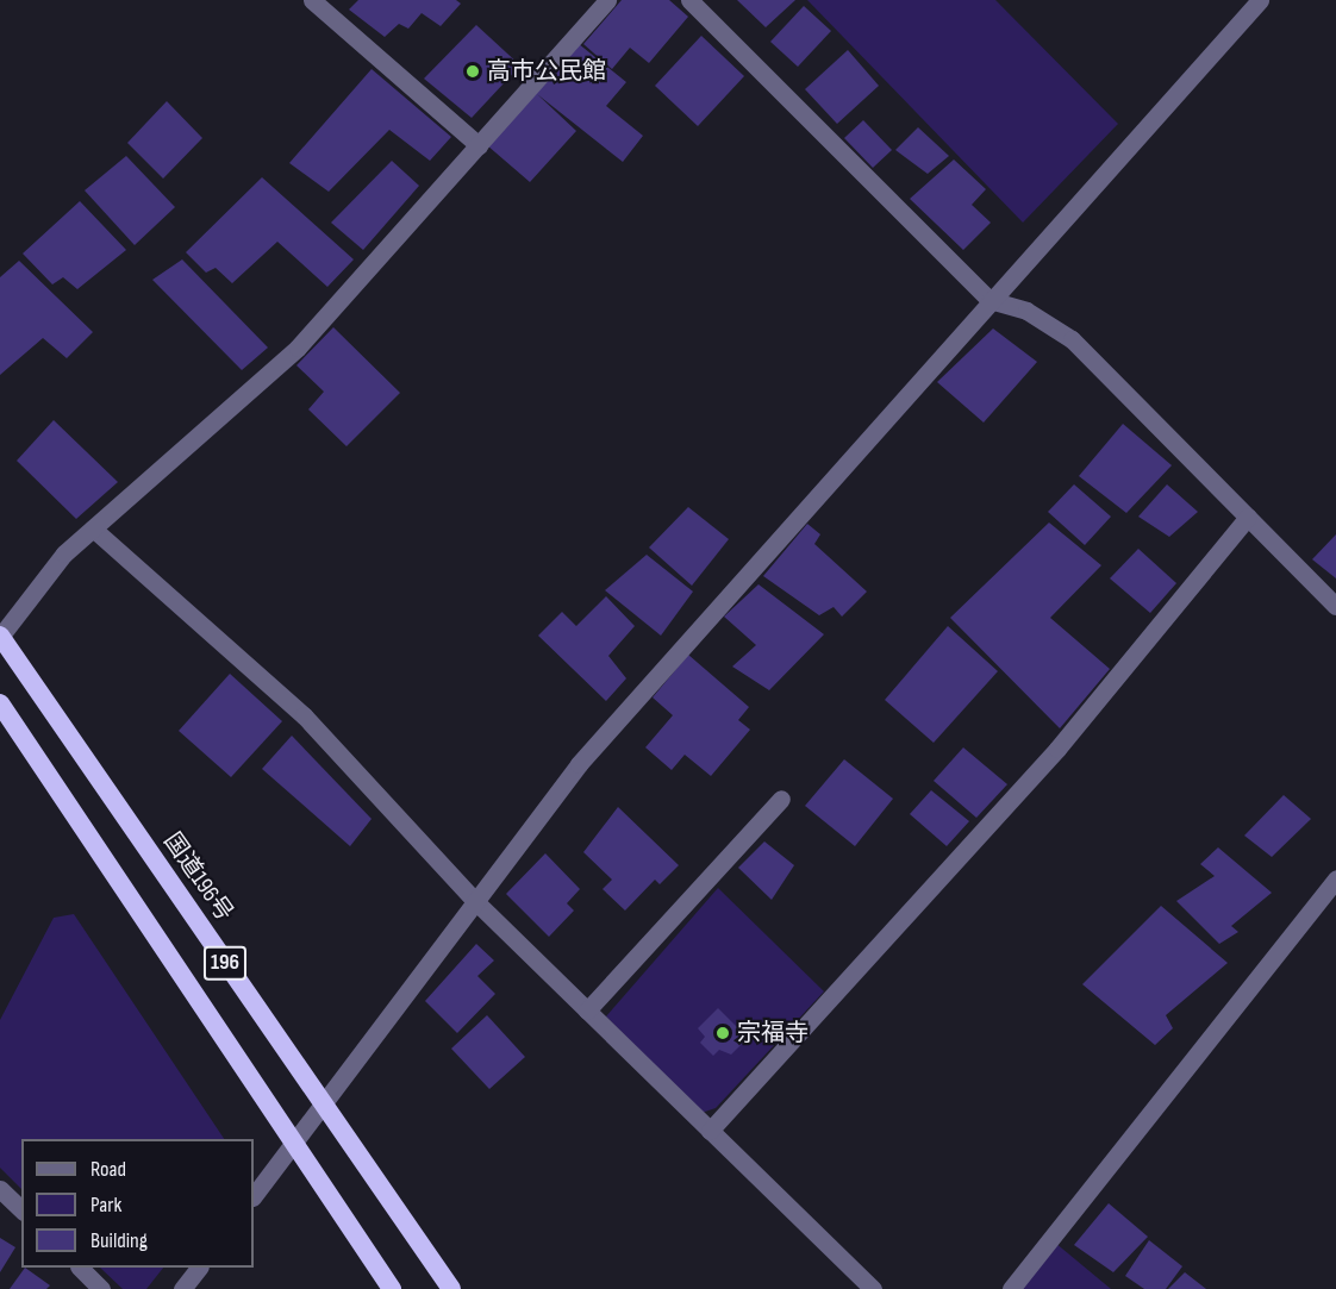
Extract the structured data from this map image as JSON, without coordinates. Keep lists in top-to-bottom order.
{
  "streets": {
    "highway": ["国道196号", "196"]
  },
  "places": ["高市公民館", "宗福寺"],
  "legend": ["Road", "Park", "Building"]
}
